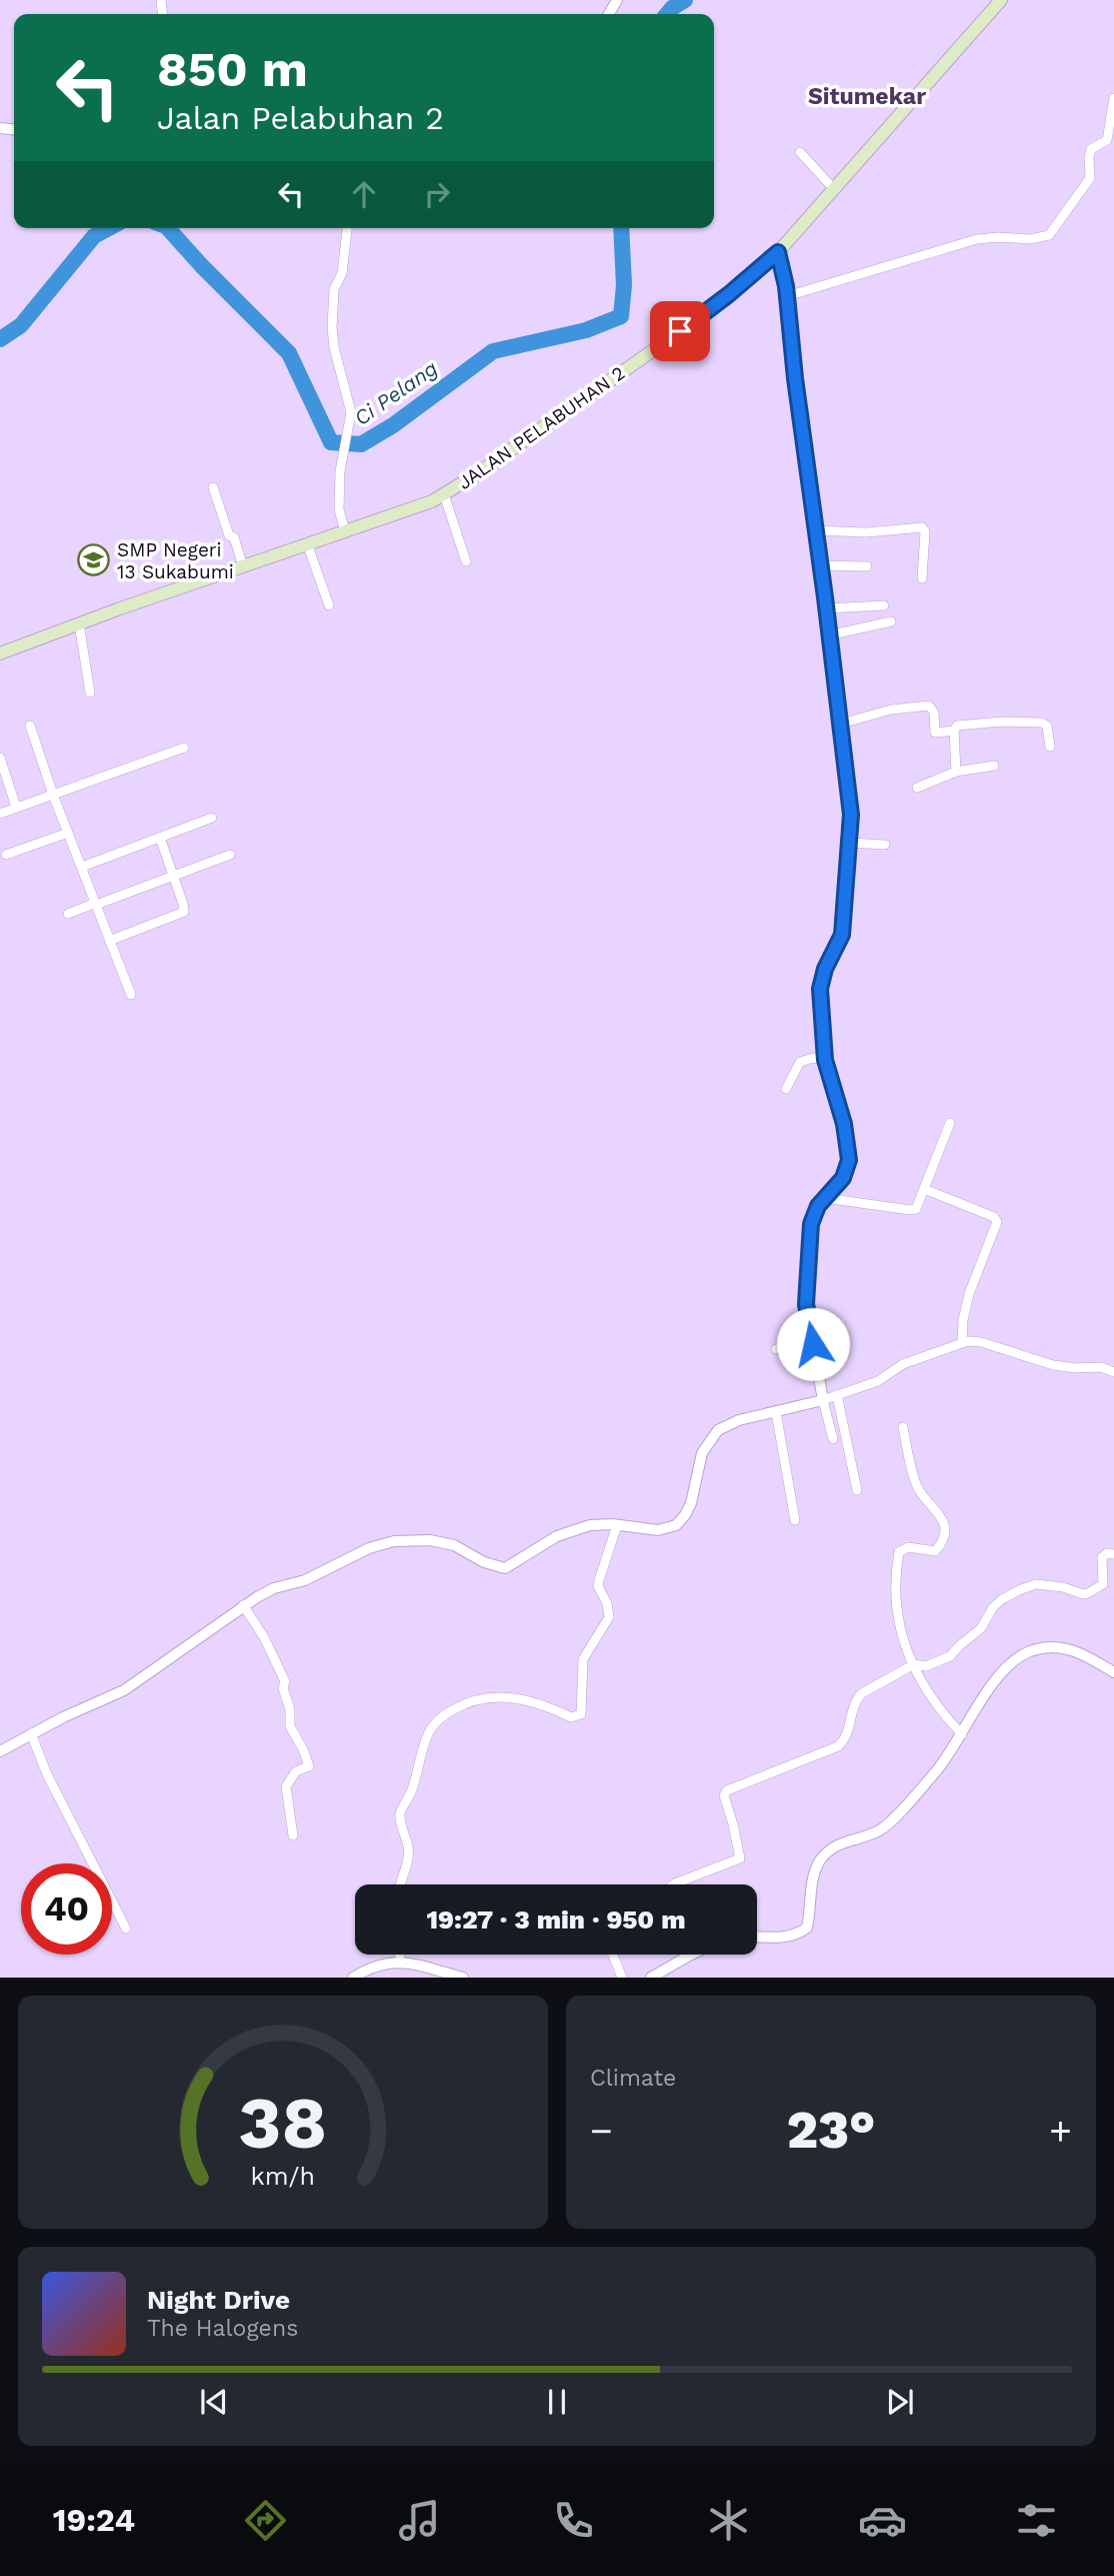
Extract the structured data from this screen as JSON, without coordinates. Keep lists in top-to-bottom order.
{
  "streets": {
    "main road": ["JALAN PELABUHAN 2"]
  },
  "districts": ["Situmekar"],
  "water": ["Ci Pelang"],
  "places": {
    "school or university": ["SMP Negeri 13 Sukabumi"]
  },
  "page": {
    "turn": ["850 m", "Jalan Pelabuhan 2"],
    "limit": "40",
    "trip": "19:27 · 3 min · 950 m",
    "tile": "Climate",
    "heat": ["−", "23°", "+"],
    "song": ["Night Drive", "The Halogens"],
    "tabs": "19:24",
    "gauge": ["38", "km/h"]
  }
}
